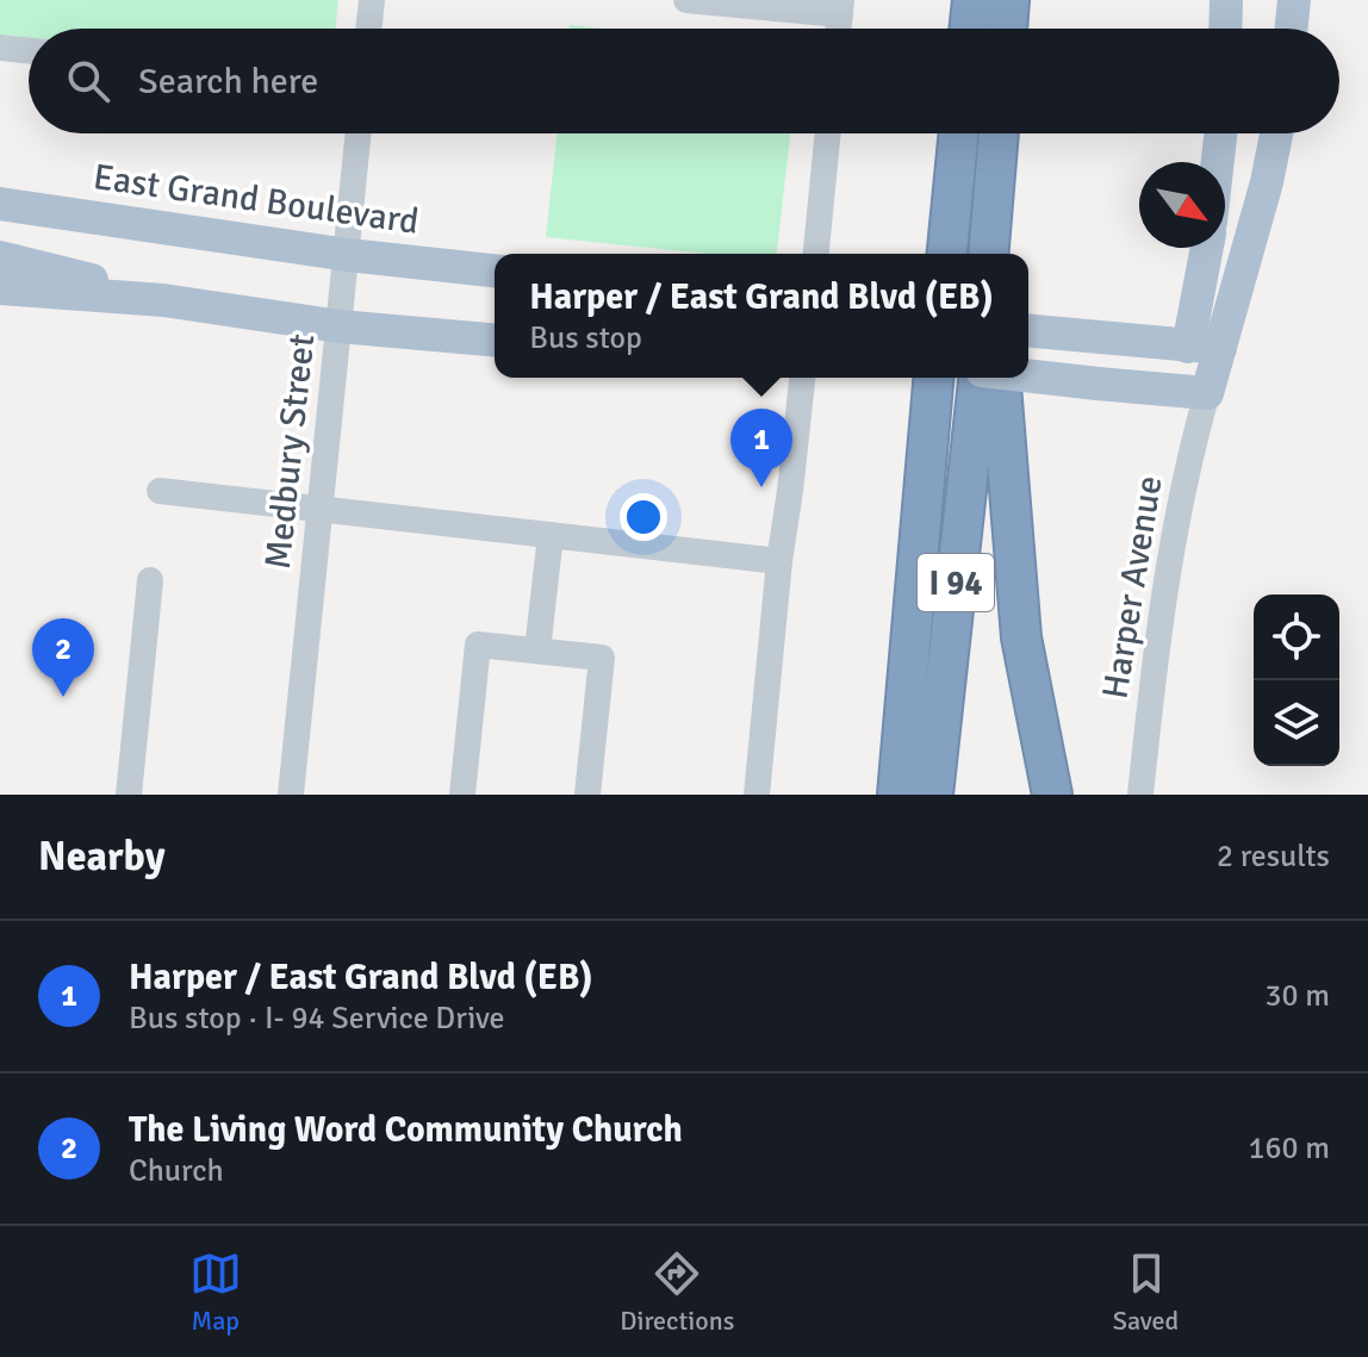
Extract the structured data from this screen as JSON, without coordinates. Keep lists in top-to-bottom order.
{
  "streets": {
    "highway": ["I 94"],
    "main road": ["East Grand Boulevard"],
    "street": ["Medbury Street", "Harper Avenue"]
  },
  "crossings": [
    ["East Grand Boulevard", "Medbury Street"]
  ],
  "north": "bottom right",
  "page": {
    "search": "Search here",
    "popup": ["Harper / East Grand Blvd (EB)", "Bus stop"],
    "pins": ["1", "2"],
    "heading": ["Nearby", "2 results"],
    "list": [
      {
        "mark": "1",
        "name": "Harper / East Grand Blvd (EB)",
        "note": "Bus stop · I- 94 Service Drive",
        "value": "30 m"
      },
      {
        "mark": "2",
        "name": "The Living Word Community Church",
        "note": "Church",
        "value": "160 m"
      }
    ],
    "nav": ["Map", "Directions", "Saved"]
  }
}
